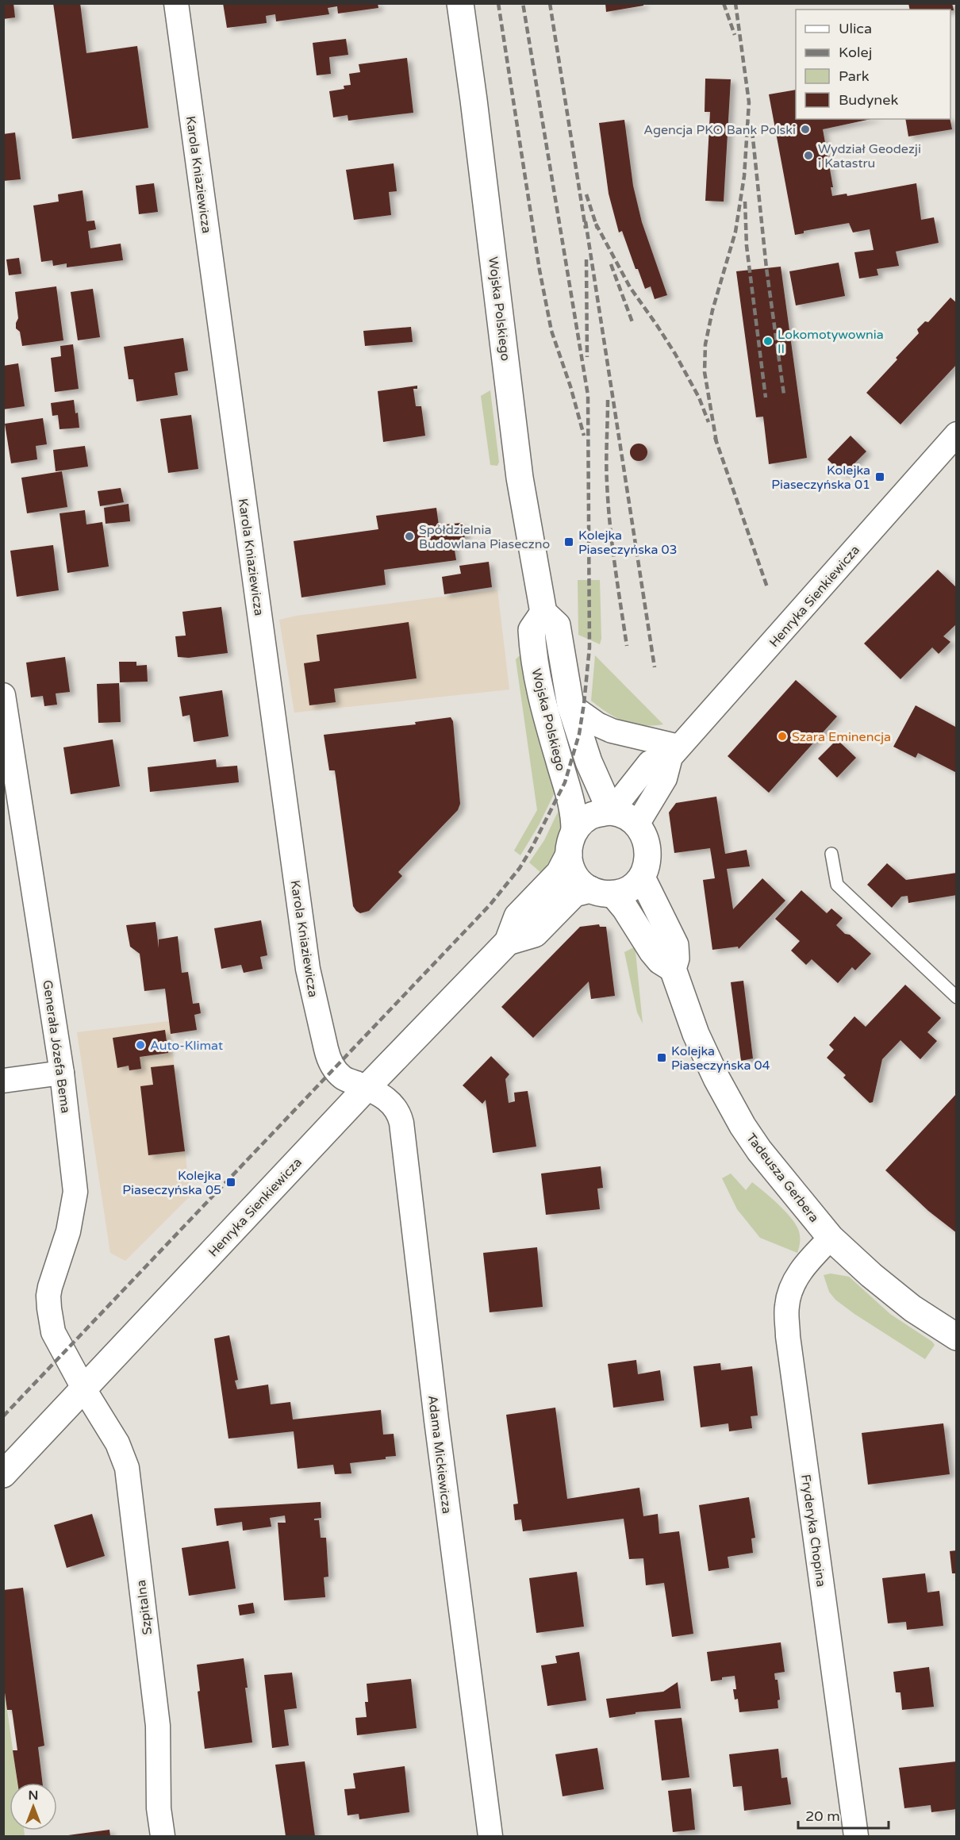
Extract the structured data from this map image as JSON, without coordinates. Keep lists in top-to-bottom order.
{
  "streets": {
    "street": [
      "Karola Kniaziewicza",
      "Wojska Polskiego",
      "Henryka Sienkiewicza",
      "Generała Józefa Bema",
      "Tadeusza Gerbera",
      "Adama Mickiewicza",
      "Fryderyka Chopina",
      "Szpitalna"
    ]
  },
  "crossings": [
    ["Karola Kniaziewicza", "Henryka Sienkiewicza"],
    ["Karola Kniaziewicza", "Adama Mickiewicza"],
    ["Wojska Polskiego", "Henryka Sienkiewicza"],
    ["Wojska Polskiego", "Tadeusza Gerbera"],
    ["Henryka Sienkiewicza", "Generała Józefa Bema"],
    ["Henryka Sienkiewicza", "Tadeusza Gerbera"],
    ["Henryka Sienkiewicza", "Adama Mickiewicza"],
    ["Henryka Sienkiewicza", "Szpitalna"],
    ["Generała Józefa Bema", "Szpitalna"],
    ["Tadeusza Gerbera", "Fryderyka Chopina"]
  ],
  "places": {
    "other": [
      "Agencja PKO Bank Polski",
      "Wydział Geodezji i Katastru",
      "Lokomotywownia II",
      "Spółdzielnia Budowlana Piaseczno",
      "Szara Eminencja",
      "Auto-Klimat"
    ],
    "transit": [
      "Kolejka Piaseczyńska 01",
      "Kolejka Piaseczyńska 03",
      "Kolejka Piaseczyńska 04",
      "Kolejka Piaseczyńska 05"
    ]
  },
  "legend": [
    "Ulica",
    "Kolej",
    "Park",
    "Budynek"
  ],
  "scale_bar": "20 m",
  "north": "top"
}
